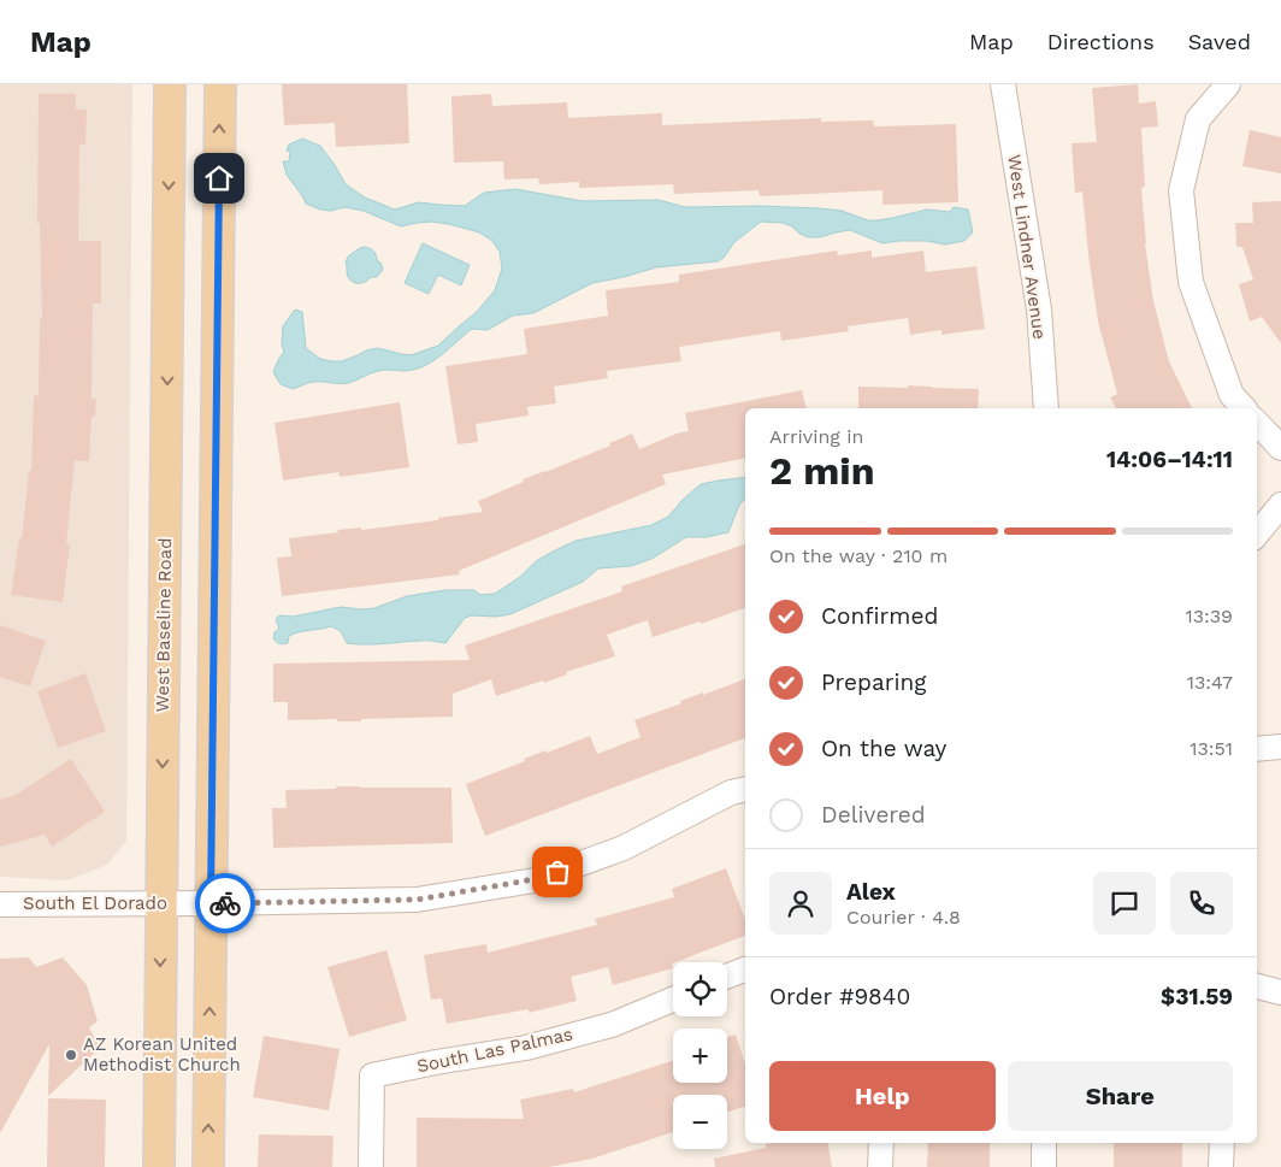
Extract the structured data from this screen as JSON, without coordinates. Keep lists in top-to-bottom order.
{
  "streets": {
    "main road": ["West Baseline Road"],
    "street": ["West Lindner Avenue", "South El Dorado", "South Las Palmas"]
  },
  "crossings": [
    ["West Baseline Road", "South El Dorado"]
  ],
  "places": ["AZ Korean United Methodist Church"],
  "page": {
    "header": "Map",
    "nav": ["Map", "Directions", "Saved"],
    "heading": ["2 min", "Arriving in", "14:06–14:11"],
    "panel": [
      "Alex",
      "Courier · 4.8",
      "Order #9840",
      "$31.59"
    ],
    "bar": "On the way · 210 m",
    "list": [
      ["Confirmed", "13:39"],
      ["Preparing", "13:47"],
      ["On the way", "13:51"],
      "Delivered"
    ],
    "map_buttons": ["+", "−"],
    "buttons": ["Help", "Share"]
  }
}
